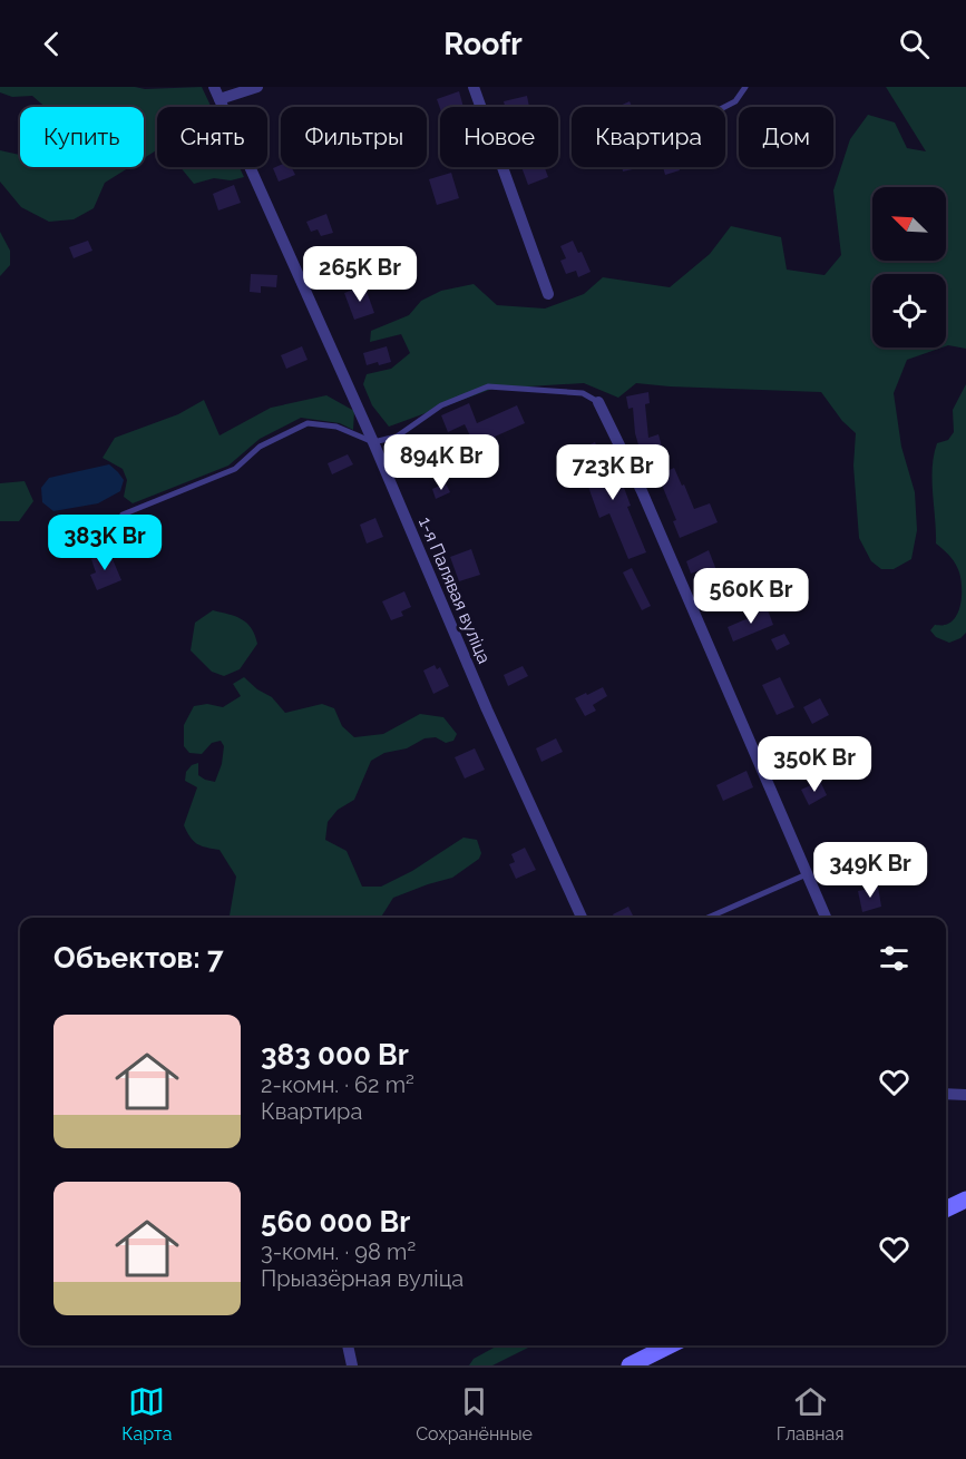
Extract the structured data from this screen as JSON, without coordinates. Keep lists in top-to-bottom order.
{
  "streets": {
    "street": ["1-я Палявая вуліца"]
  },
  "north": "top left",
  "page": {
    "header": "Roofr",
    "chip": [
      "Купить",
      "Снять",
      "Фильтры",
      "Новое",
      "Квартира",
      "Дом"
    ],
    "price": [
      "265K Br",
      "894K Br",
      "723K Br",
      "383K Br",
      "560K Br",
      "350K Br",
      "349K Br"
    ],
    "heading": "Объектов: 7",
    "list": [
      {
        "name": "383 000 Br",
        "note": "2-комн. · 62 m² · Квартира"
      },
      {
        "name": "560 000 Br",
        "note": "3-комн. · 98 m² · Прыазёрная вуліца"
      }
    ],
    "tabs": ["Карта", "Сохранённые", "Главная"]
  }
}
